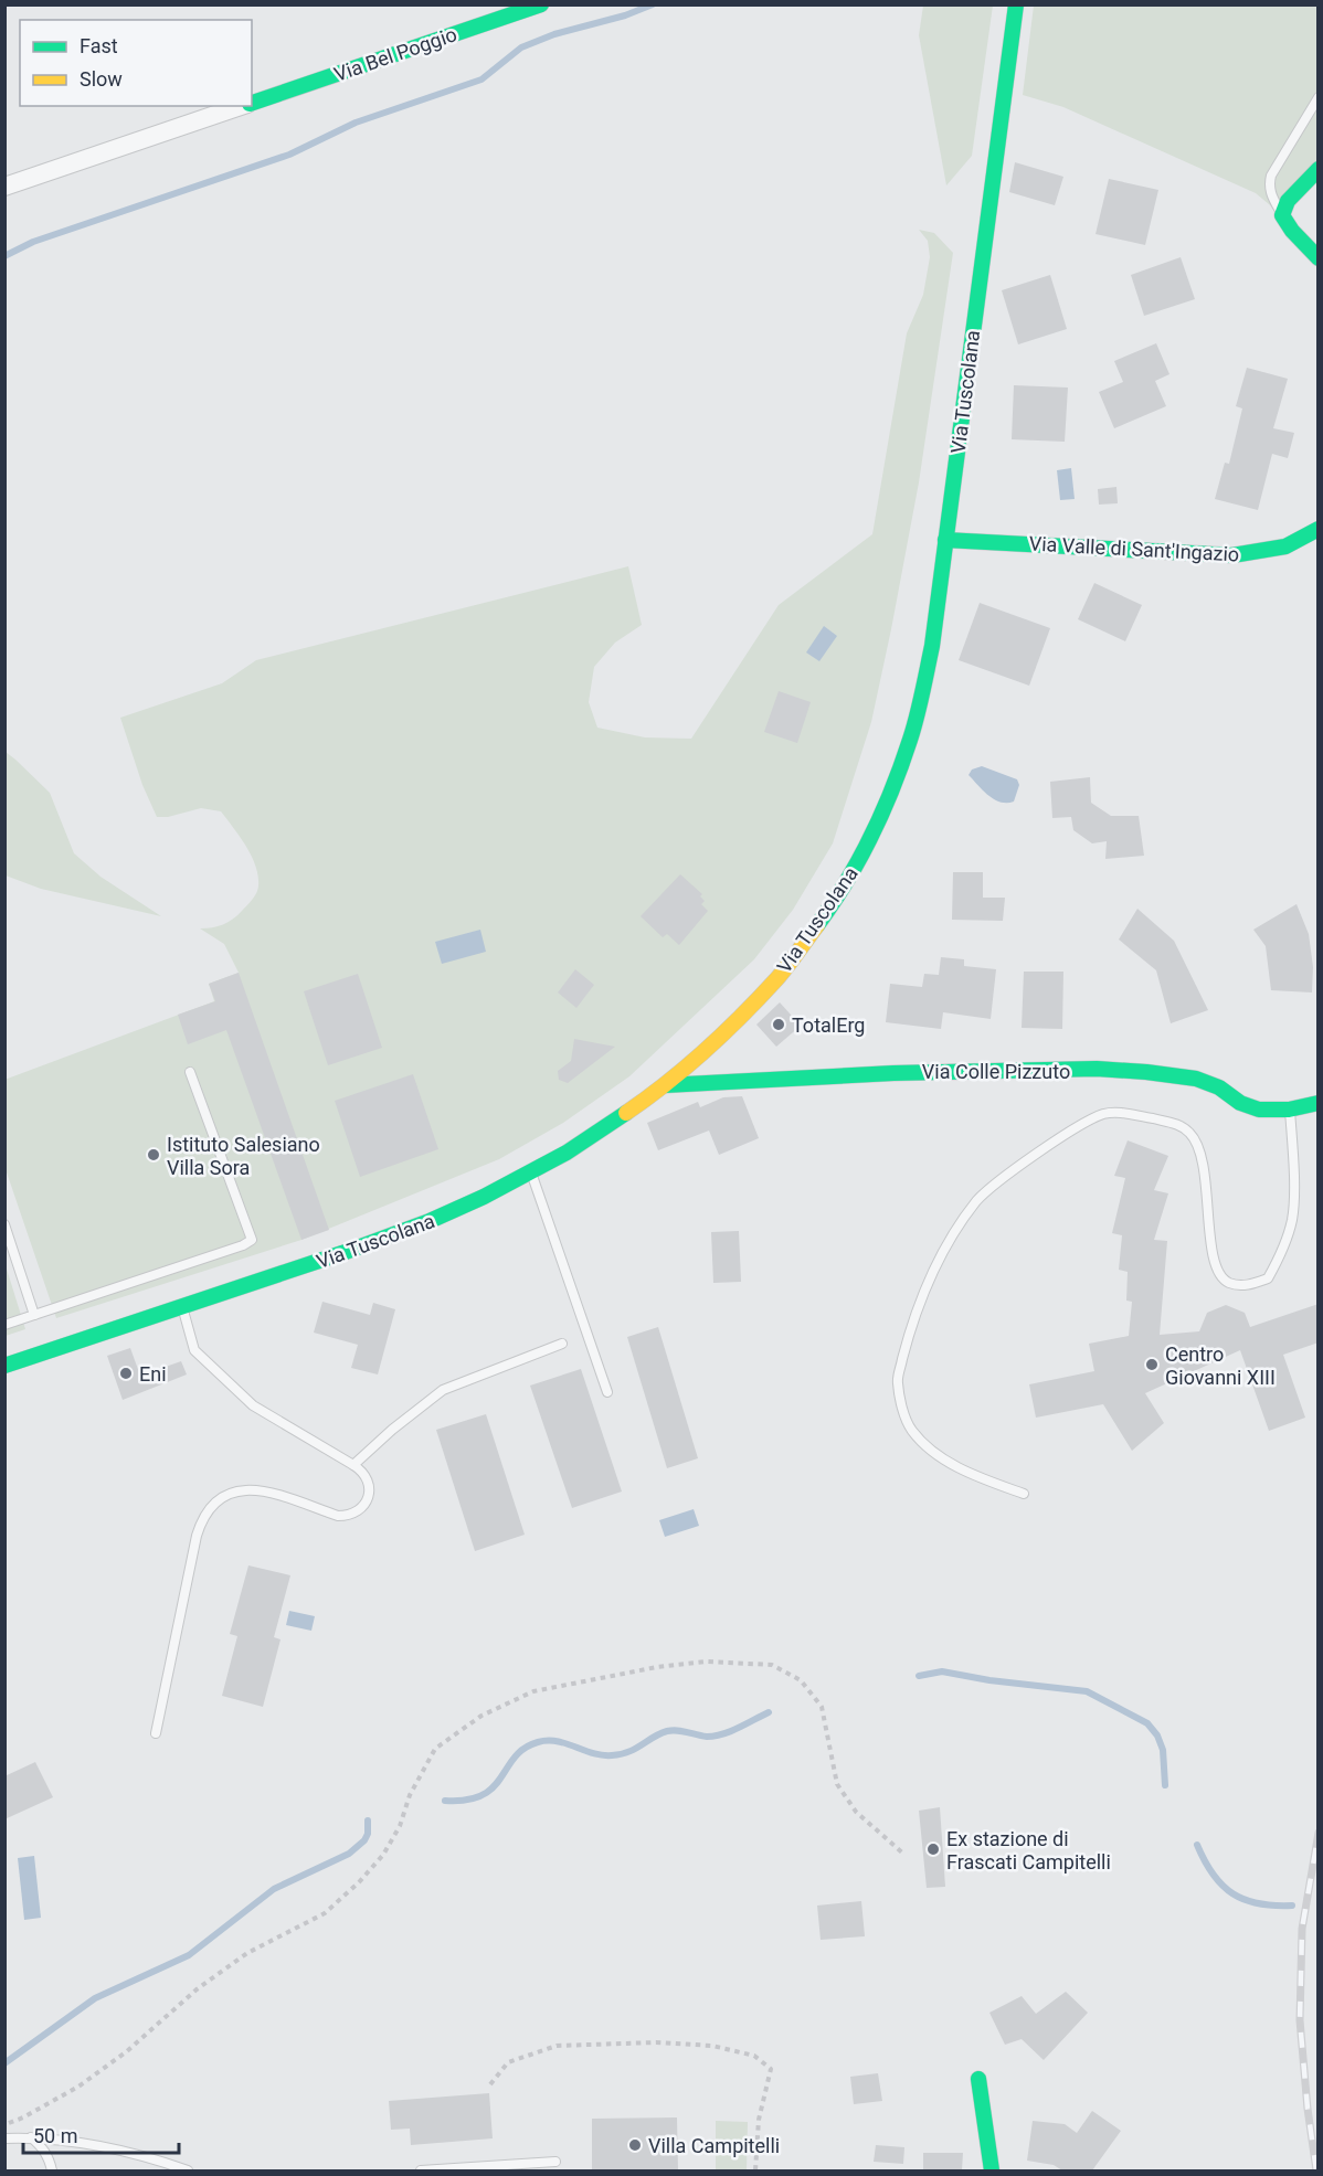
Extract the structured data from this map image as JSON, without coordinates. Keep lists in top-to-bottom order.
{
  "streets": {
    "main road": [
      "Via Bel Poggio",
      "Via Tuscolana",
      "Via Valle di Sant'Ingazio",
      "Via Colle Pizzuto"
    ]
  },
  "crossings": [
    ["Via Tuscolana", "Via Valle di Sant'Ingazio"],
    ["Via Tuscolana", "Via Colle Pizzuto"]
  ],
  "places": [
    "TotalErg",
    "Istituto Salesiano Villa Sora",
    "Centro Giovanni XIII",
    "Eni",
    "Ex stazione di Frascati Campitelli",
    "Villa Campitelli"
  ],
  "legend": ["Fast", "Slow"],
  "scale_bar": "50 m"
}
